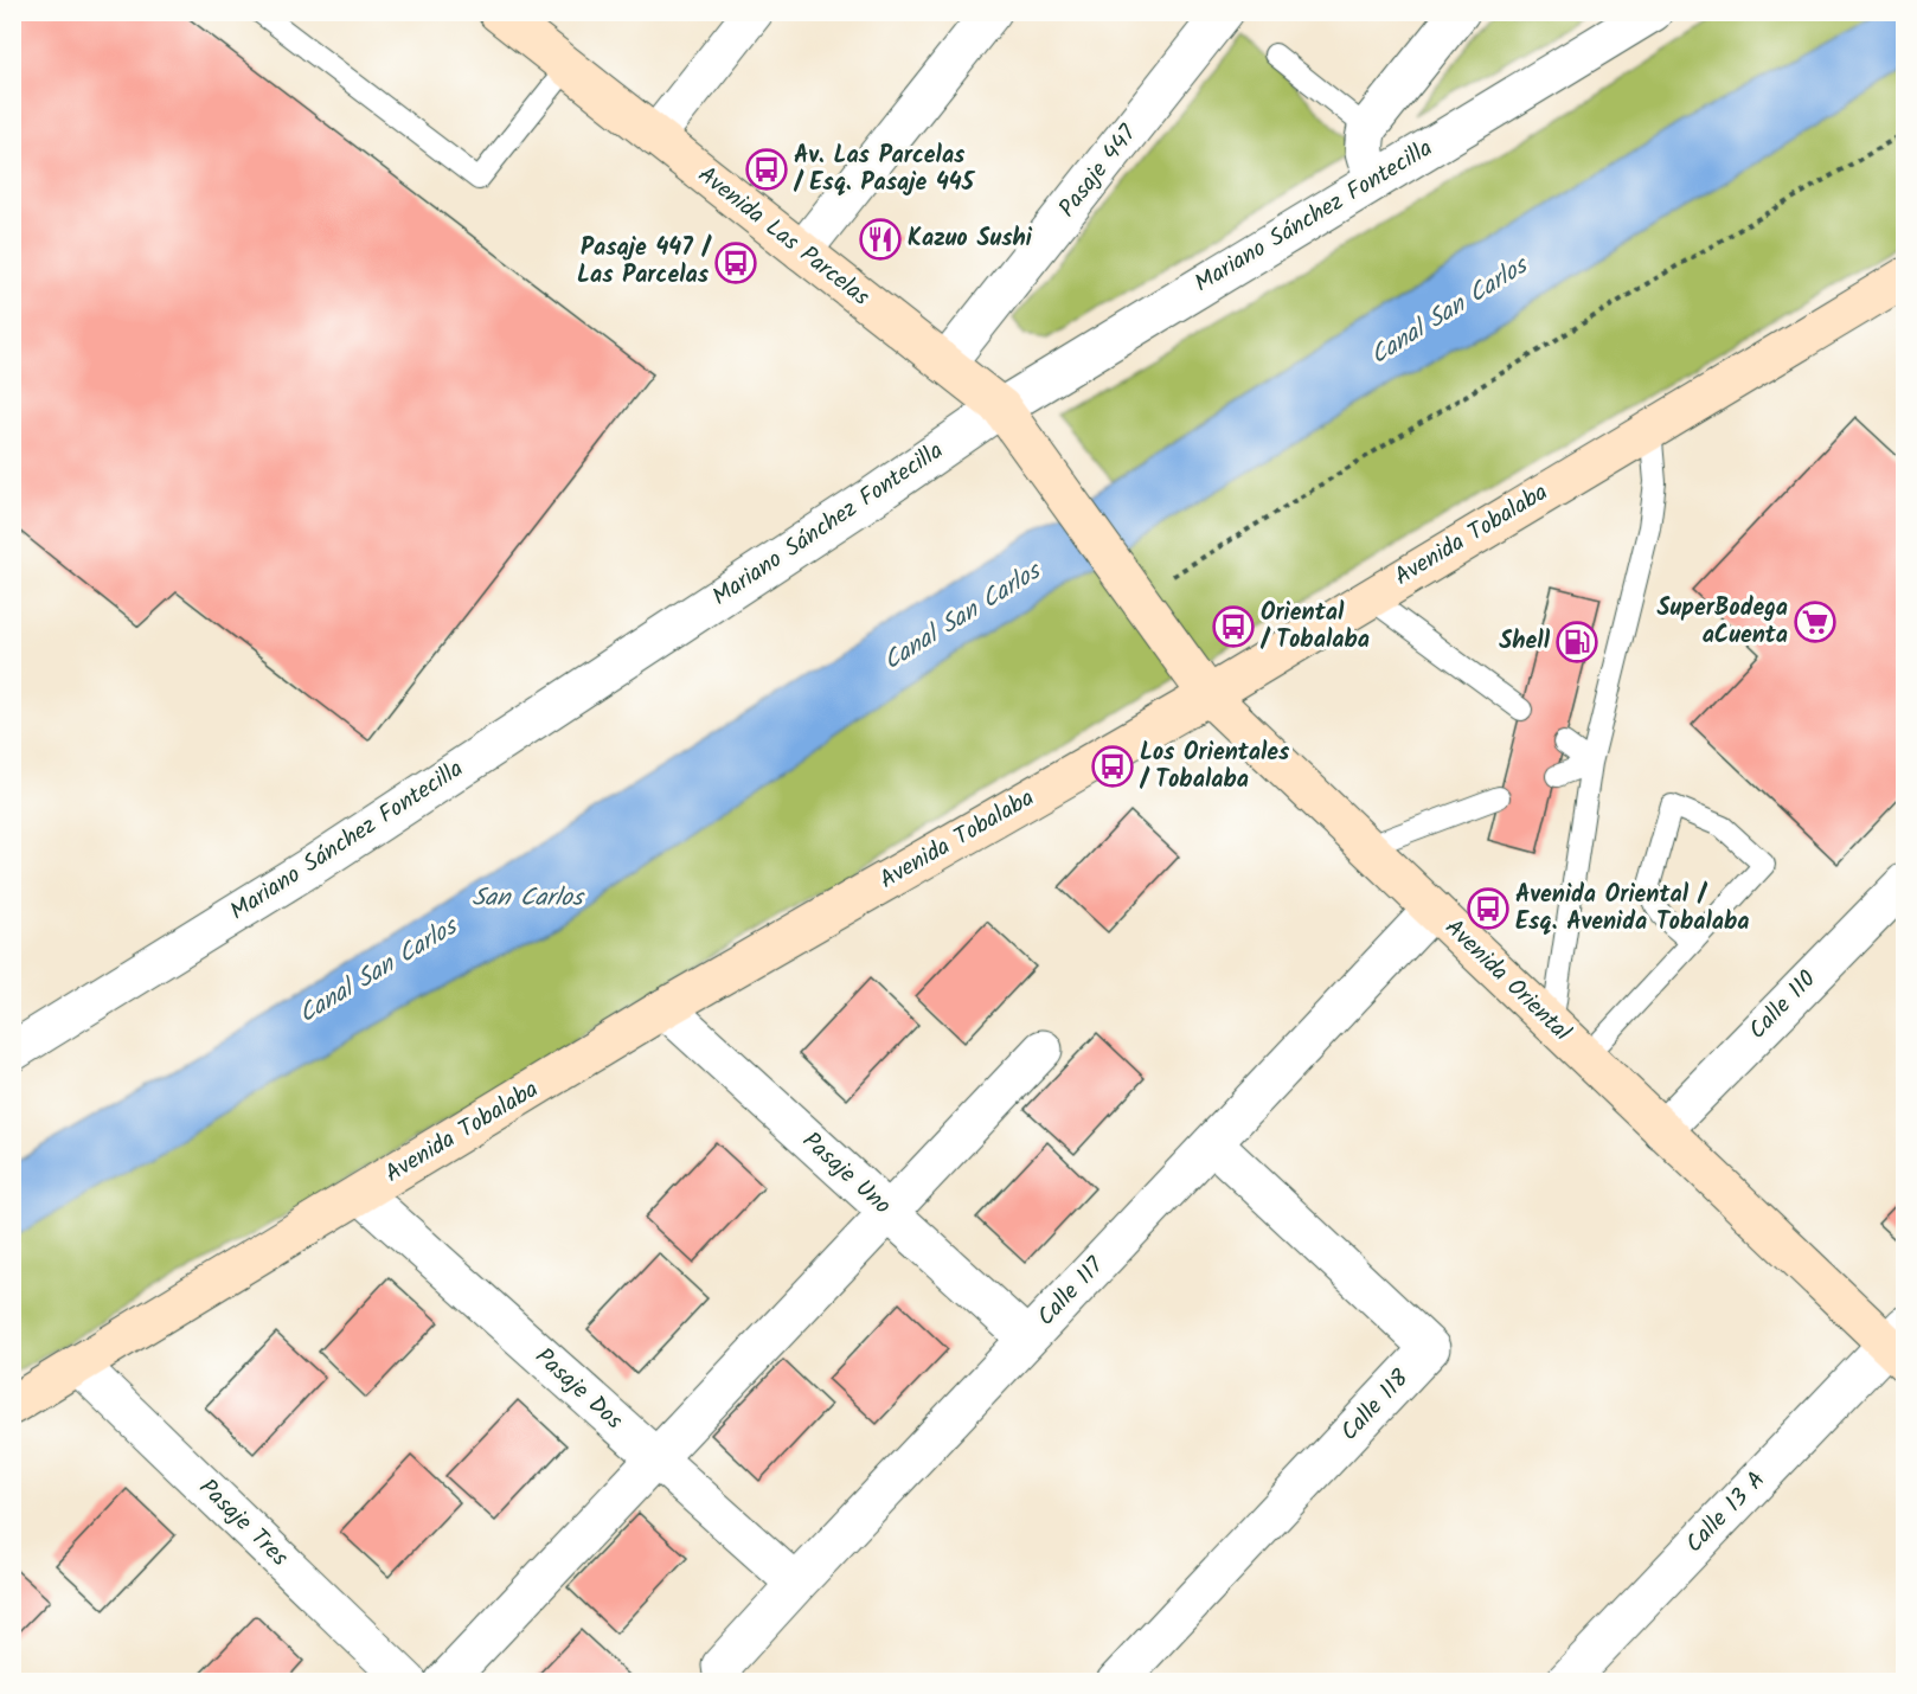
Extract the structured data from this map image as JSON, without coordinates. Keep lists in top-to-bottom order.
{
  "streets": {
    "main road": ["Avenida Las Parcelas", "Avenida Tobalaba", "Avenida Oriental"],
    "street": [
      "Pasaje 447",
      "Mariano Sánchez Fontecilla",
      "Calle 110",
      "Pasaje Uno",
      "Calle 117",
      "Pasaje Dos",
      "Calle 118",
      "Calle 13 A",
      "Pasaje Tres"
    ]
  },
  "crossings": [
    ["Pasaje 447", "Avenida Las Parcelas"],
    ["Mariano Sánchez Fontecilla", "Avenida Las Parcelas"],
    ["Avenida Las Parcelas", "Avenida Oriental"],
    ["Avenida Tobalaba", "Avenida Oriental"],
    ["Avenida Tobalaba", "Pasaje Uno"],
    ["Avenida Tobalaba", "Pasaje Dos"],
    ["Avenida Tobalaba", "Pasaje Tres"],
    ["Avenida Oriental", "Calle 110"],
    ["Avenida Oriental", "Calle 117"],
    ["Avenida Oriental", "Calle 13 A"],
    ["Pasaje Uno", "Calle 117"],
    ["Calle 117", "Pasaje Dos"],
    ["Calle 117", "Calle 118"]
  ],
  "water": ["Canal San Carlos", "San Carlos"],
  "places": {
    "bus stop": [
      "Av. Las Parcelas / Esq. Pasaje 445",
      "Pasaje 447 / Las Parcelas",
      "Oriental / Tobalaba",
      "Los Orientales / Tobalaba",
      "Avenida Oriental / Esq. Avenida Tobalaba"
    ],
    "restaurant": ["Kazuo Sushi"],
    "supermarket": ["SuperBodega aCuenta"],
    "fuel station": ["Shell"]
  }
}
